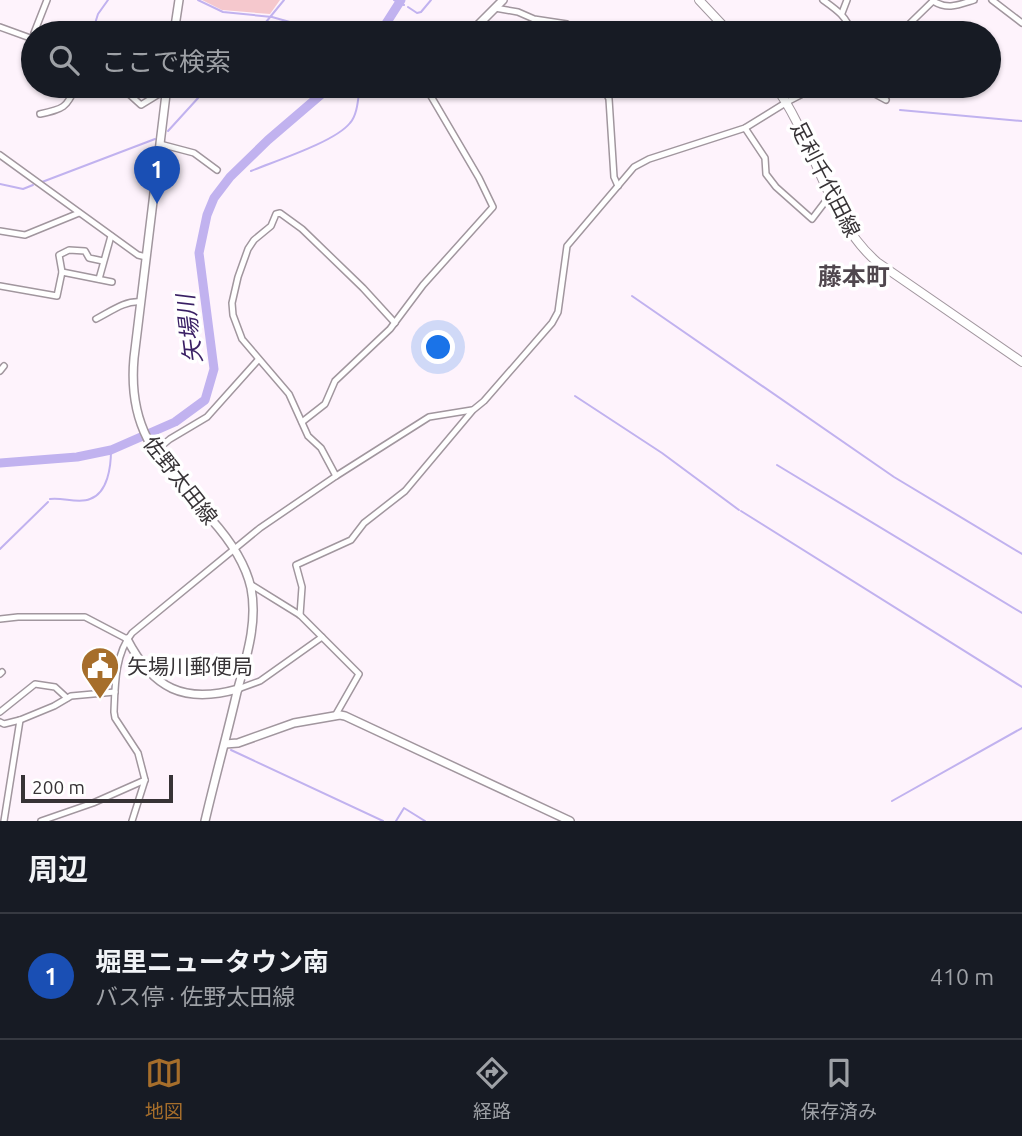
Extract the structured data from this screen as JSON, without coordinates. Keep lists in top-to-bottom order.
{
  "streets": {
    "main road": ["足利千代田線", "佐野太田線"]
  },
  "districts": ["藤本町"],
  "water": ["矢場川"],
  "places": {
    "public building": ["矢場川郵便局"]
  },
  "scale_bar": "200 m",
  "page": {
    "search": "ここで検索",
    "pins": "1",
    "scale": "200 m",
    "heading": "周辺",
    "list": [
      {
        "mark": "1",
        "name": "堀里ニュータウン南",
        "note": "バス停 · 佐野太田線",
        "value": "410 m"
      }
    ],
    "nav": ["地図", "経路", "保存済み"]
  }
}
